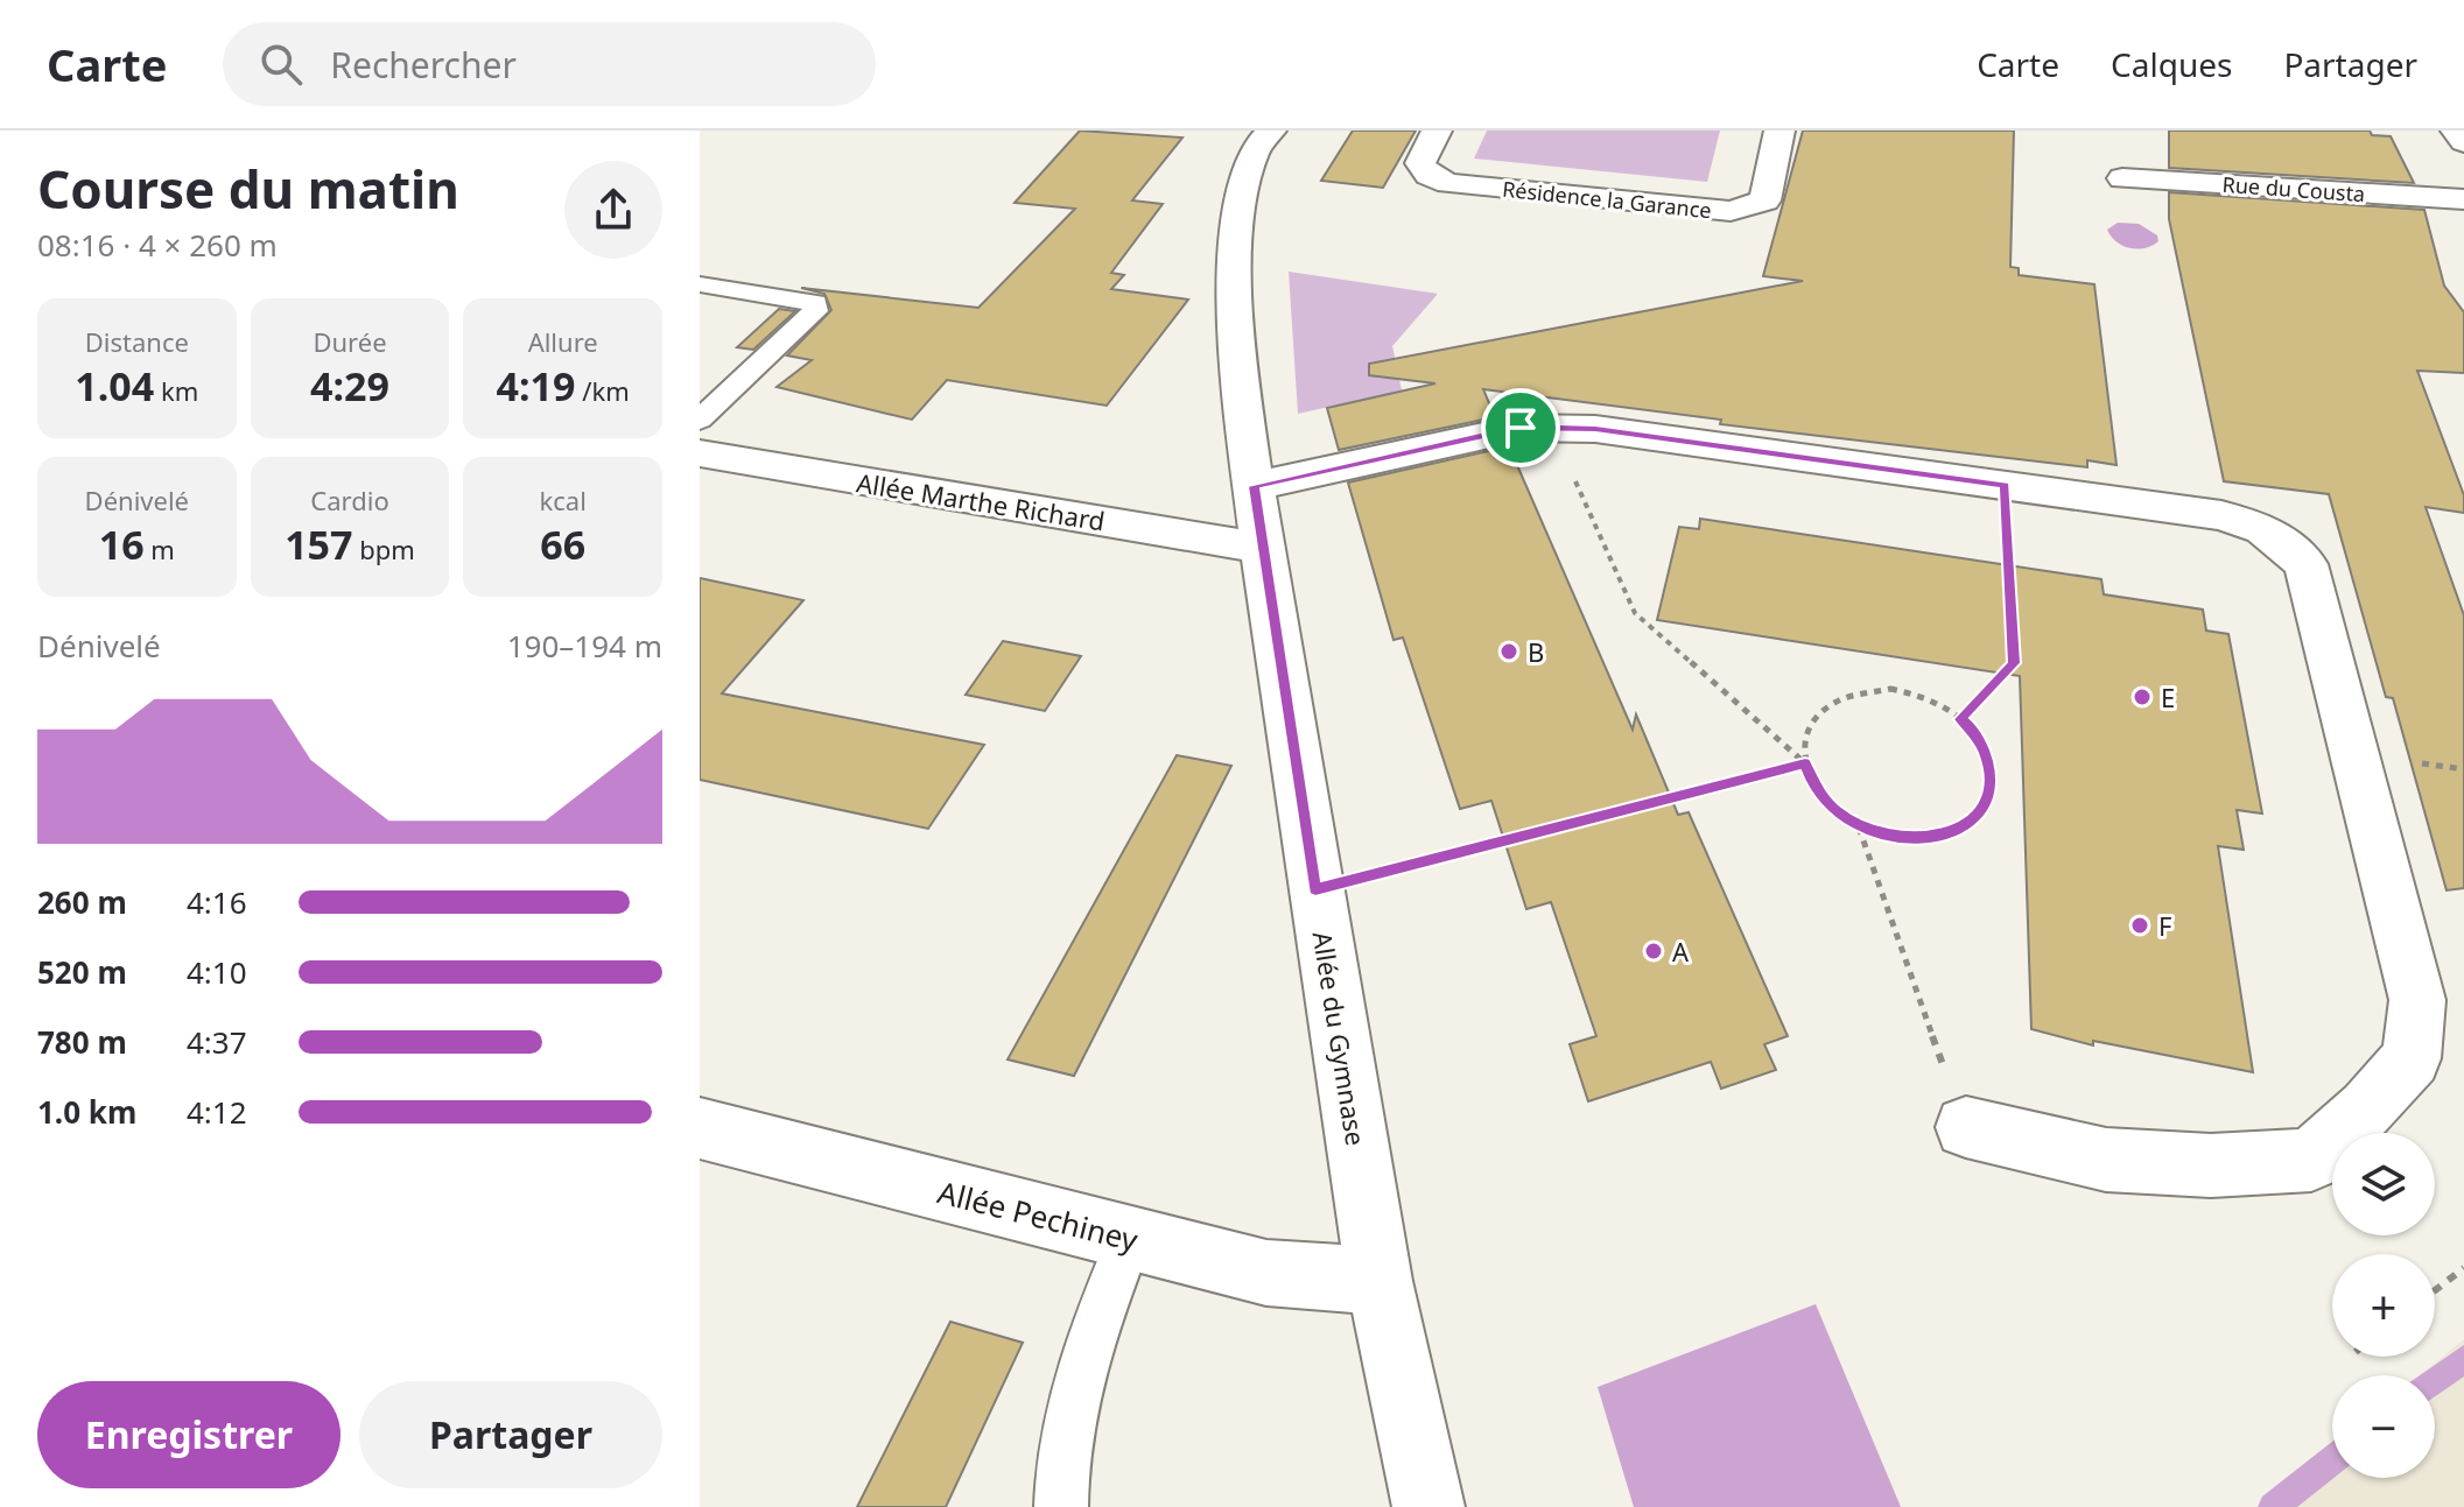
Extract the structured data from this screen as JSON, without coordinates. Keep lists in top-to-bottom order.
{
  "streets": {
    "street": [
      "Rue du Cousta",
      "Résidence la Garance",
      "Allée Marthe Richard",
      "Allée du Gymnase",
      "Allée Pechiney"
    ]
  },
  "crossings": [
    ["Allée Marthe Richard", "Allée du Gymnase"],
    ["Allée du Gymnase", "Allée Pechiney"]
  ],
  "places": [
    "B",
    "E",
    "F",
    "A"
  ],
  "page": {
    "header": "Carte",
    "search": "Rechercher",
    "nav": ["Carte", "Calques", "Partager"],
    "heading": ["Course du matin", "08:16 · 4 × 260 m"],
    "stats": [
      ["Distance", "1.04 km"],
      ["Durée", "4:29"],
      ["Allure", "4:19 /km"],
      ["Dénivelé", "16 m"],
      ["Cardio", "157 bpm"],
      ["kcal", "66"]
    ],
    "chart": ["Dénivelé", "190–194 m"],
    "list": [
      {
        "name": "260 m",
        "note": "4:16"
      },
      {
        "name": "520 m",
        "note": "4:10"
      },
      {
        "name": "780 m",
        "note": "4:37"
      },
      {
        "name": "1.0 km",
        "note": "4:12"
      }
    ],
    "map_buttons": ["+", "−"],
    "buttons": ["Enregistrer", "Partager"]
  }
}
